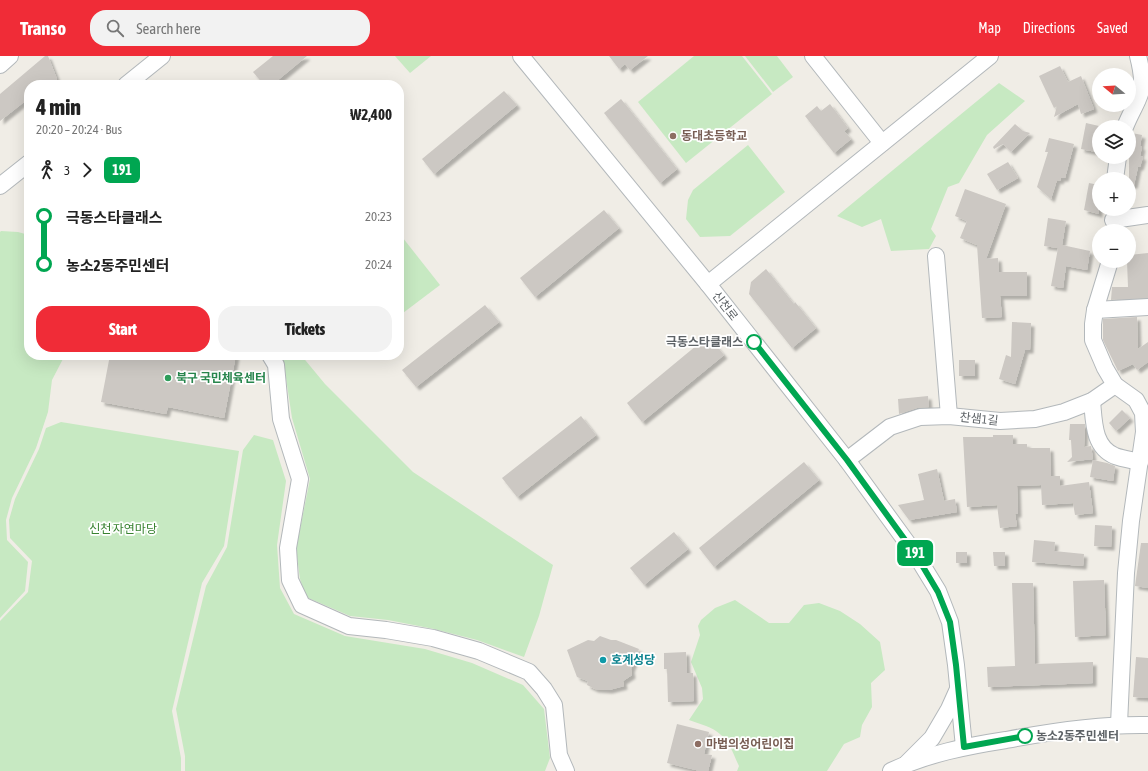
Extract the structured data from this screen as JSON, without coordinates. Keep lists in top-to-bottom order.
{
  "streets": {
    "street": ["신천로", "찬샘1길"]
  },
  "crossings": [
    ["신천로", "찬샘1길"]
  ],
  "parks": ["신천 자연마당"],
  "places": [
    "동대초등학교",
    "극동스타클래스",
    "북구 국민체육센터",
    "호계성당",
    "농소2동주민센터",
    "마법의성어린이집"
  ],
  "lines": ["bus line 191"],
  "north": "left",
  "page": {
    "header": "Transo",
    "search": "Search here",
    "nav": ["Map", "Directions", "Saved"],
    "on_map": "191",
    "map_buttons": ["+", "−"],
    "heading": ["4 min", "20:20 – 20:24 · Bus", "₩2,400"],
    "legs": ["3", "191"],
    "list": [
      {
        "name": "극동스타클래스",
        "value": "20:23"
      },
      {
        "name": "농소2동주민센터",
        "value": "20:24"
      }
    ],
    "buttons": ["Start", "Tickets"]
  }
}
